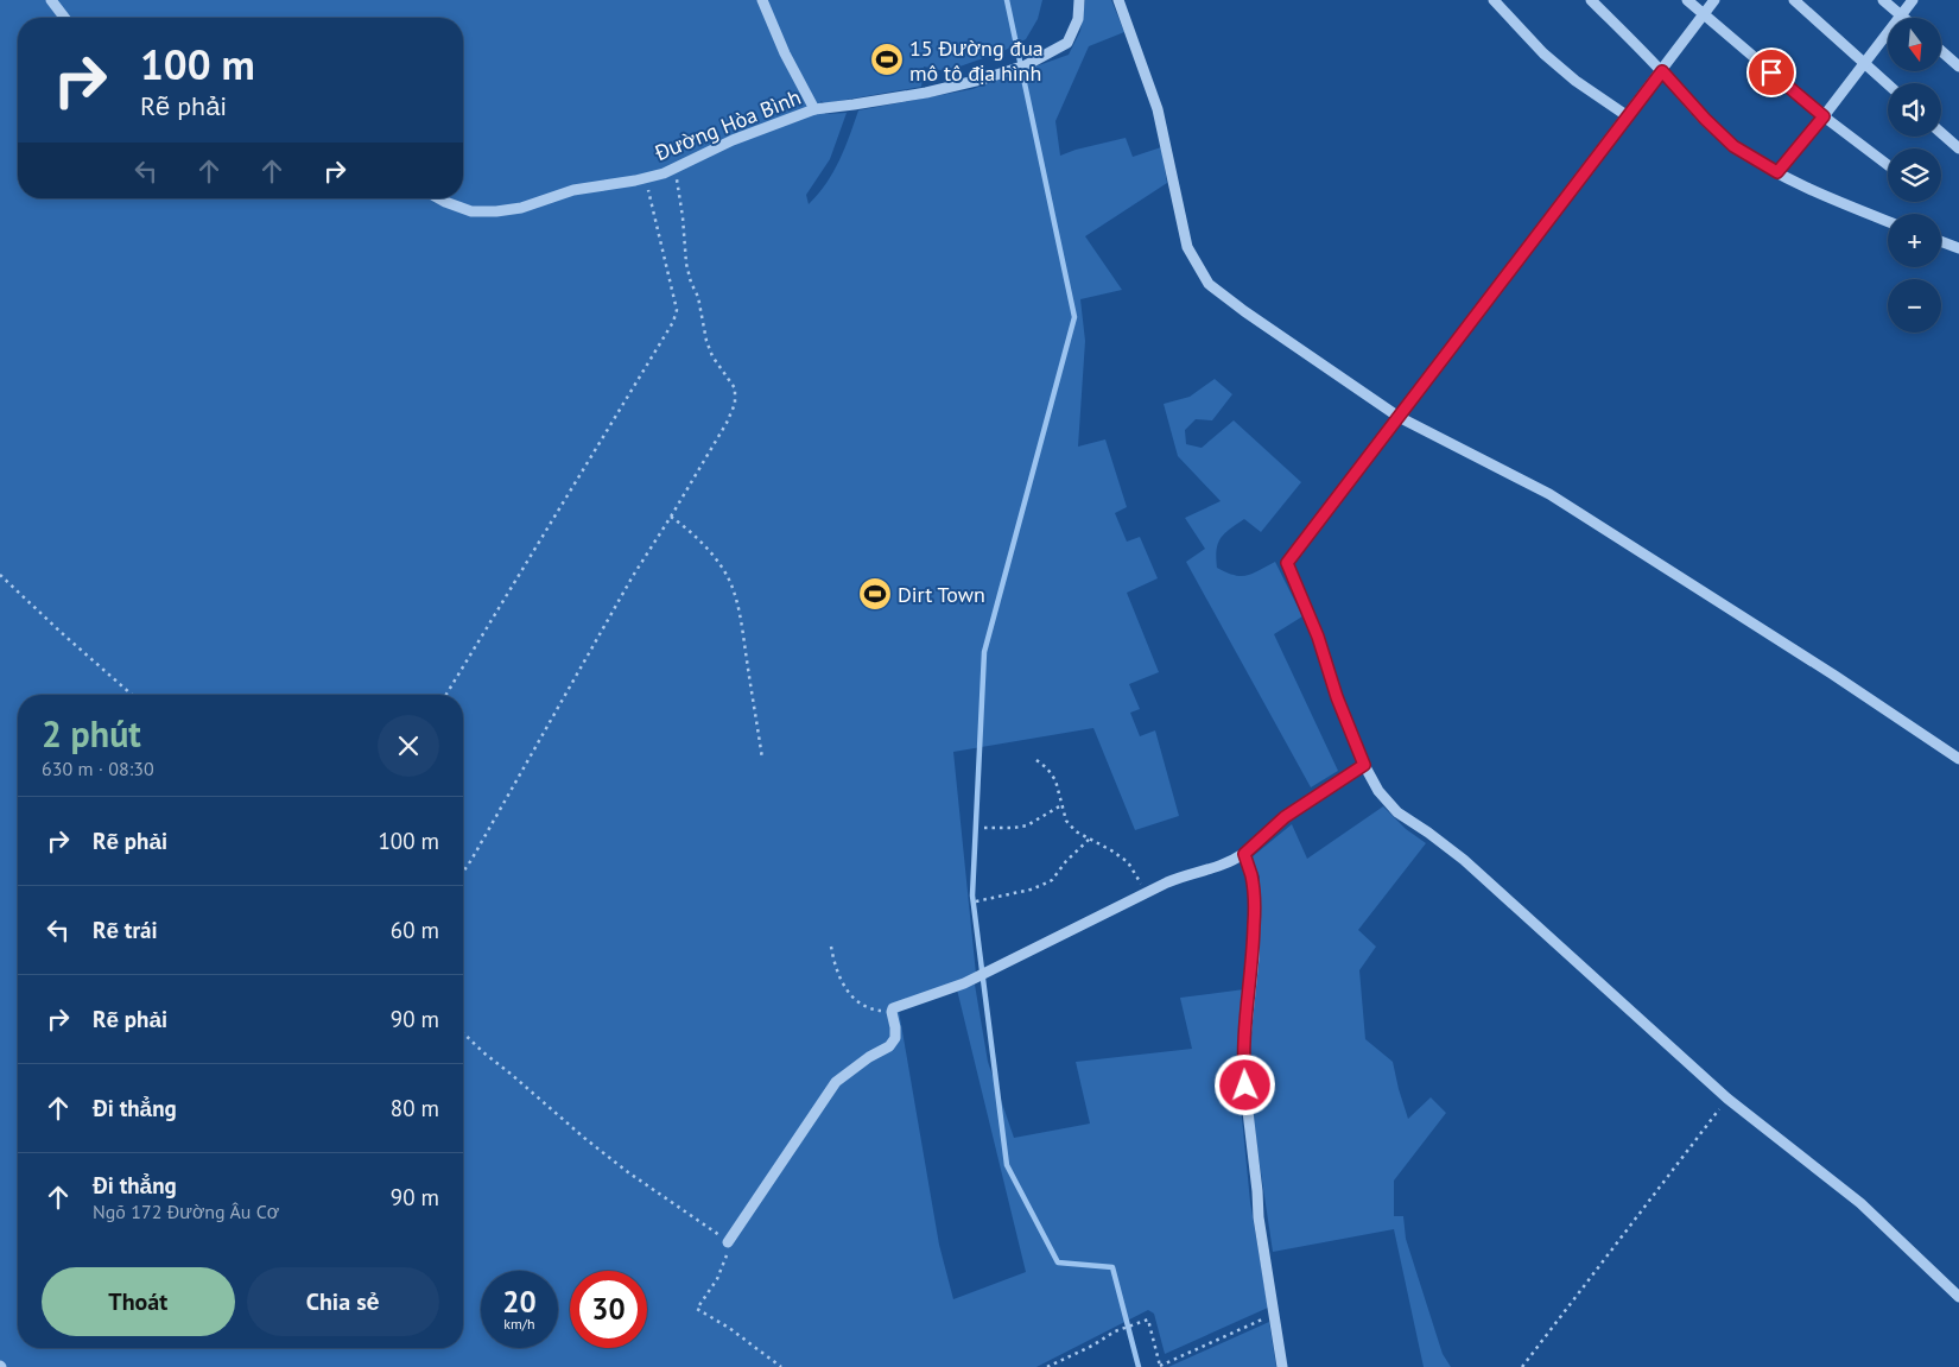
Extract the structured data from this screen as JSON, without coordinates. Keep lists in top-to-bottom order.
{
  "streets": {
    "street": ["Đường Hòa Bình"]
  },
  "places": {
    "sports": ["15 Đường đua mô tô địa hình", "Dirt Town"]
  },
  "north": "bottom",
  "page": {
    "map_buttons": ["+", "−"],
    "turn": ["100 m", "Rẽ phải"],
    "heading": ["2 phút", "630 m · 08:30"],
    "list": [
      {
        "name": "Rẽ phải",
        "value": "100 m"
      },
      {
        "name": "Rẽ trái",
        "value": "60 m"
      },
      {
        "name": "Rẽ phải",
        "value": "90 m"
      },
      {
        "name": "Đi thẳng",
        "value": "80 m"
      },
      {
        "name": "Đi thẳng",
        "note": "Ngõ 172 Đường Âu Cơ",
        "value": "90 m"
      }
    ],
    "buttons": ["Thoát", "Chia sẻ"],
    "speed": "20 km/h",
    "limit": "30"
  }
}
